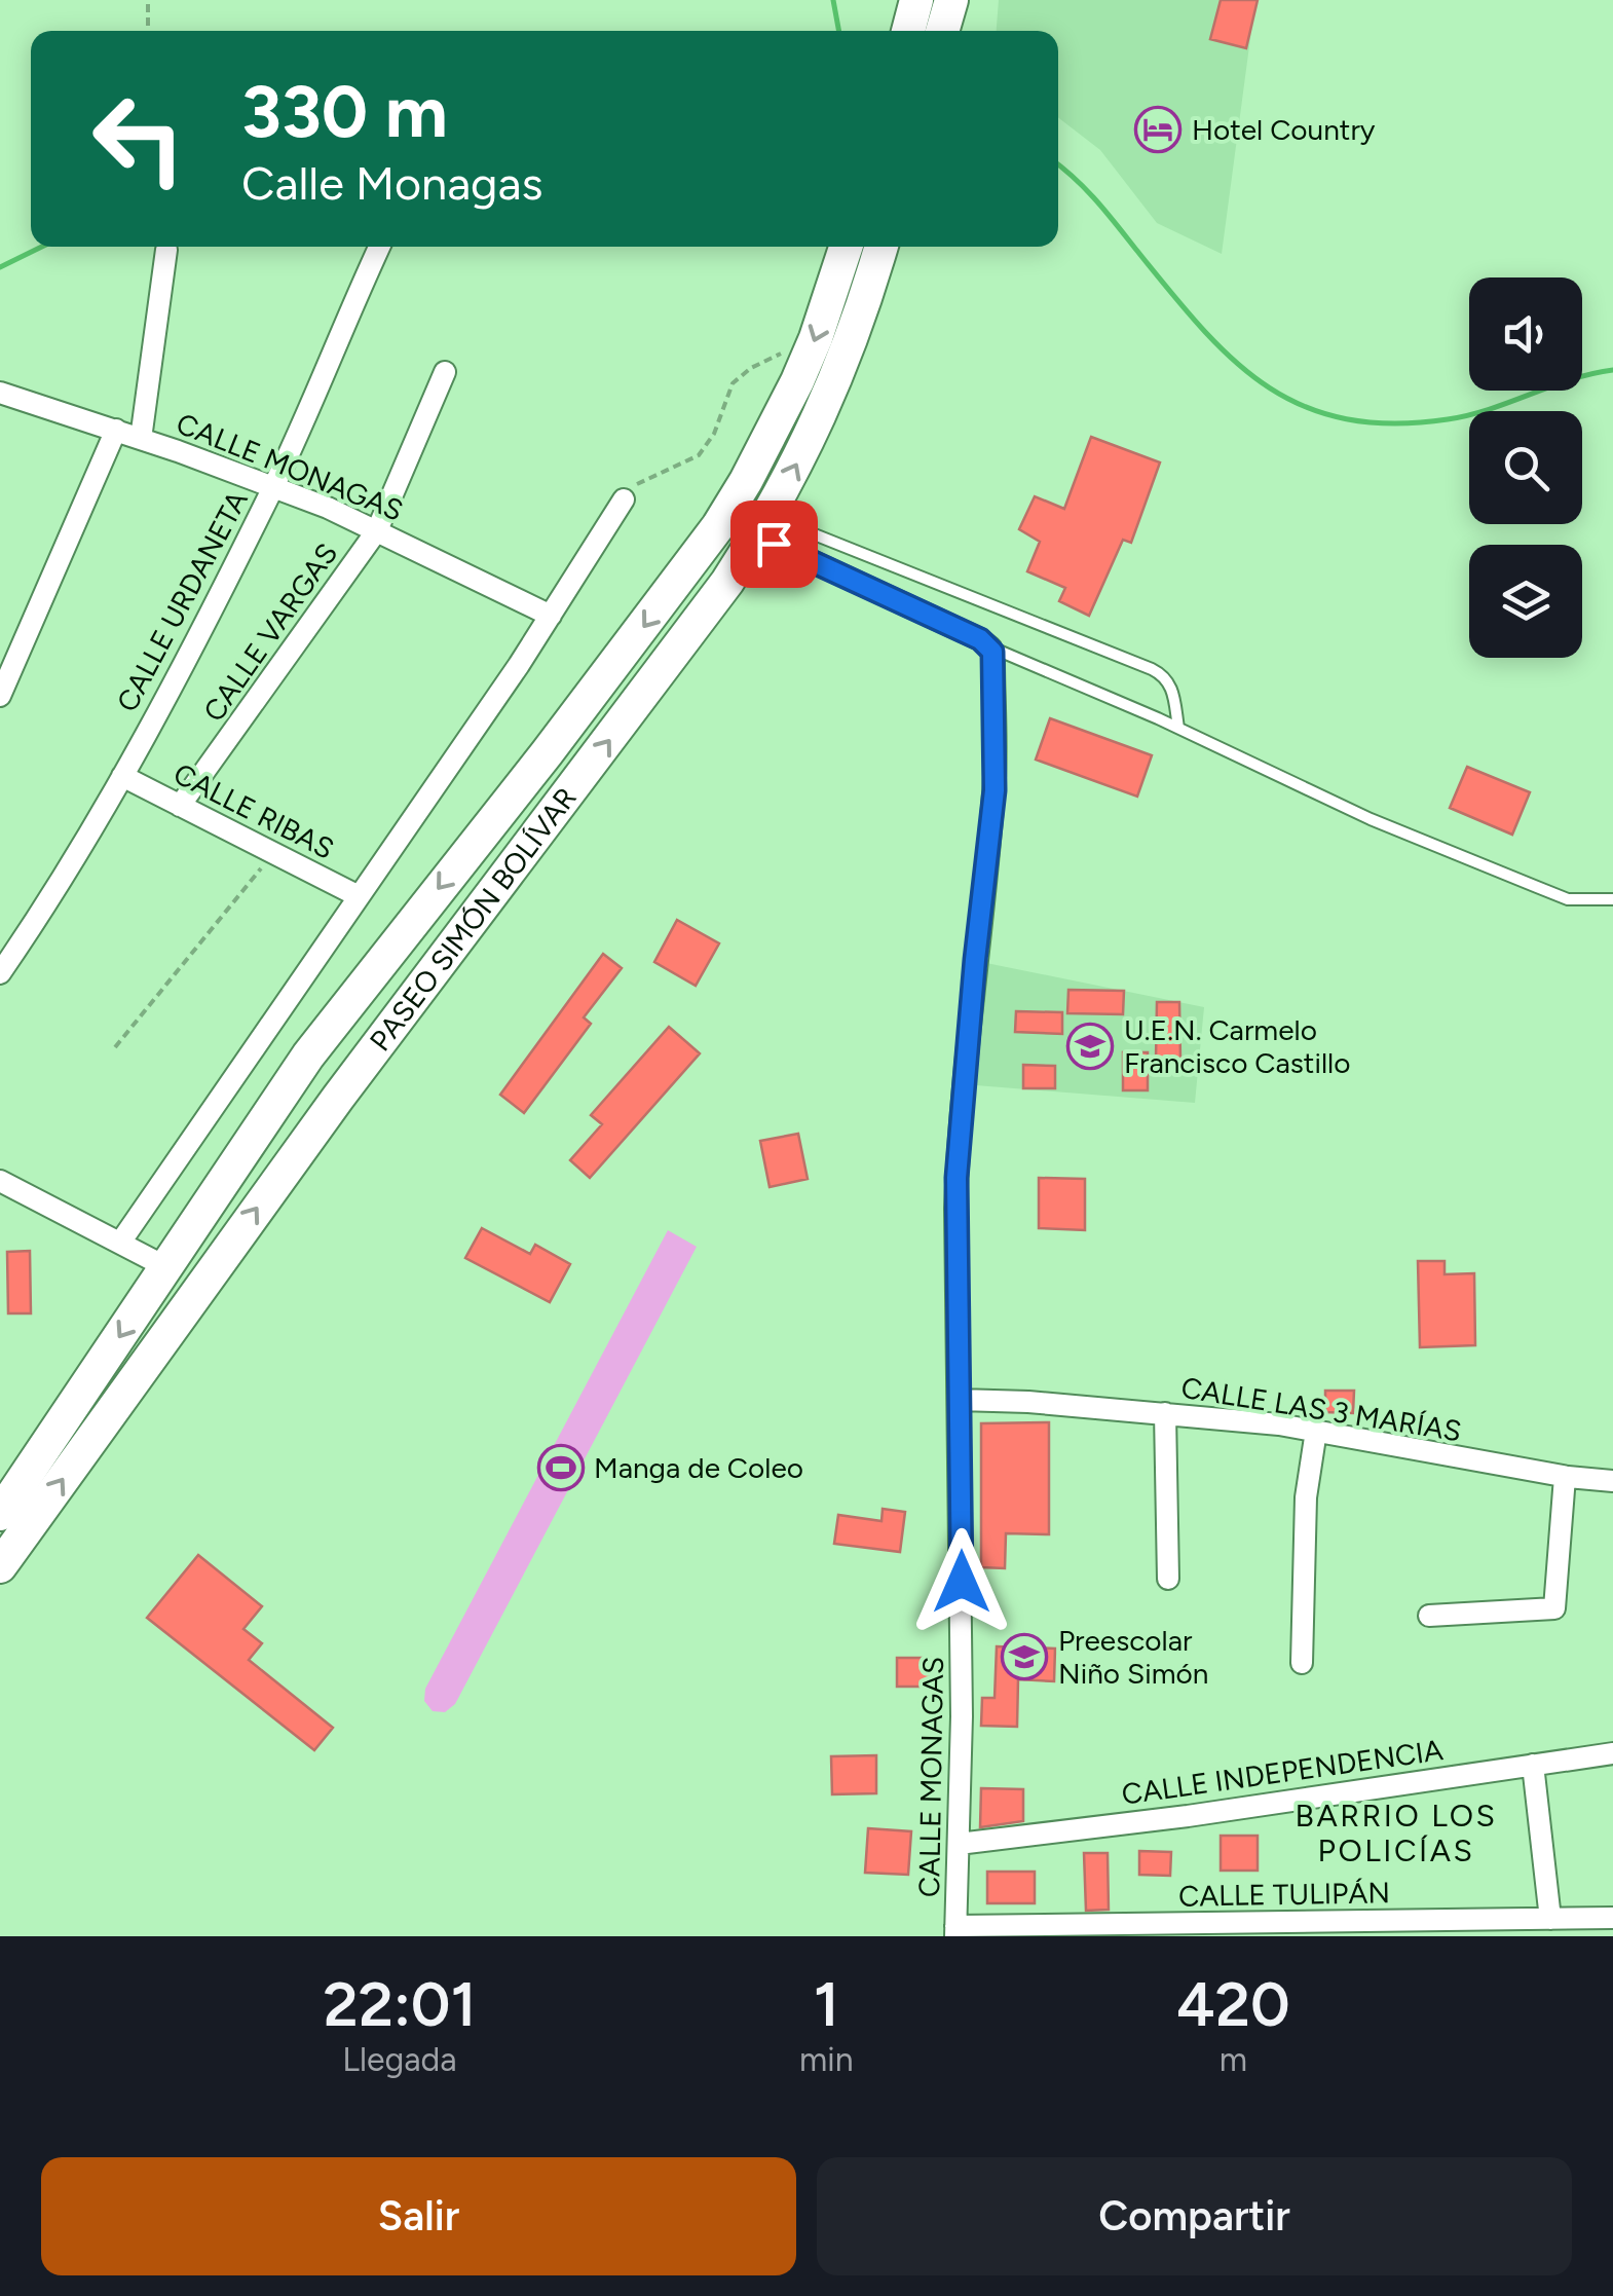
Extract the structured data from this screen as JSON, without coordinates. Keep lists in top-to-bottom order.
{
  "streets": {
    "main road": ["PASEO SIMÓN BOLÍVAR"],
    "street": [
      "CALLE MONAGAS",
      "CALLE URDANETA",
      "CALLE VARGAS",
      "CALLE RIBAS",
      "CALLE LAS 3 MARÍAS",
      "CALLE INDEPENDENCIA",
      "CALLE TULIPÁN"
    ]
  },
  "crossings": [
    ["CALLE MONAGAS", "CALLE URDANETA"],
    ["CALLE MONAGAS", "CALLE VARGAS"],
    ["CALLE MONAGAS", "CALLE LAS 3 MARÍAS"],
    ["CALLE MONAGAS", "CALLE INDEPENDENCIA"],
    ["CALLE MONAGAS", "CALLE TULIPÁN"],
    ["CALLE URDANETA", "CALLE RIBAS"],
    ["CALLE VARGAS", "CALLE RIBAS"]
  ],
  "districts": ["BARRIO LOS POLICÍAS"],
  "places": {
    "hotel": ["Hotel Country"],
    "school or university": ["U.E.N. Carmelo Francisco Castillo", "Preescolar Niño Simón"],
    "sports": ["Manga de Coleo"]
  },
  "page": {
    "turn": ["330 m", "Calle Monagas"],
    "eta": [
      "22:01",
      "Llegada",
      "1",
      "min",
      "420",
      "m"
    ],
    "buttons": ["Salir", "Compartir"]
  }
}
